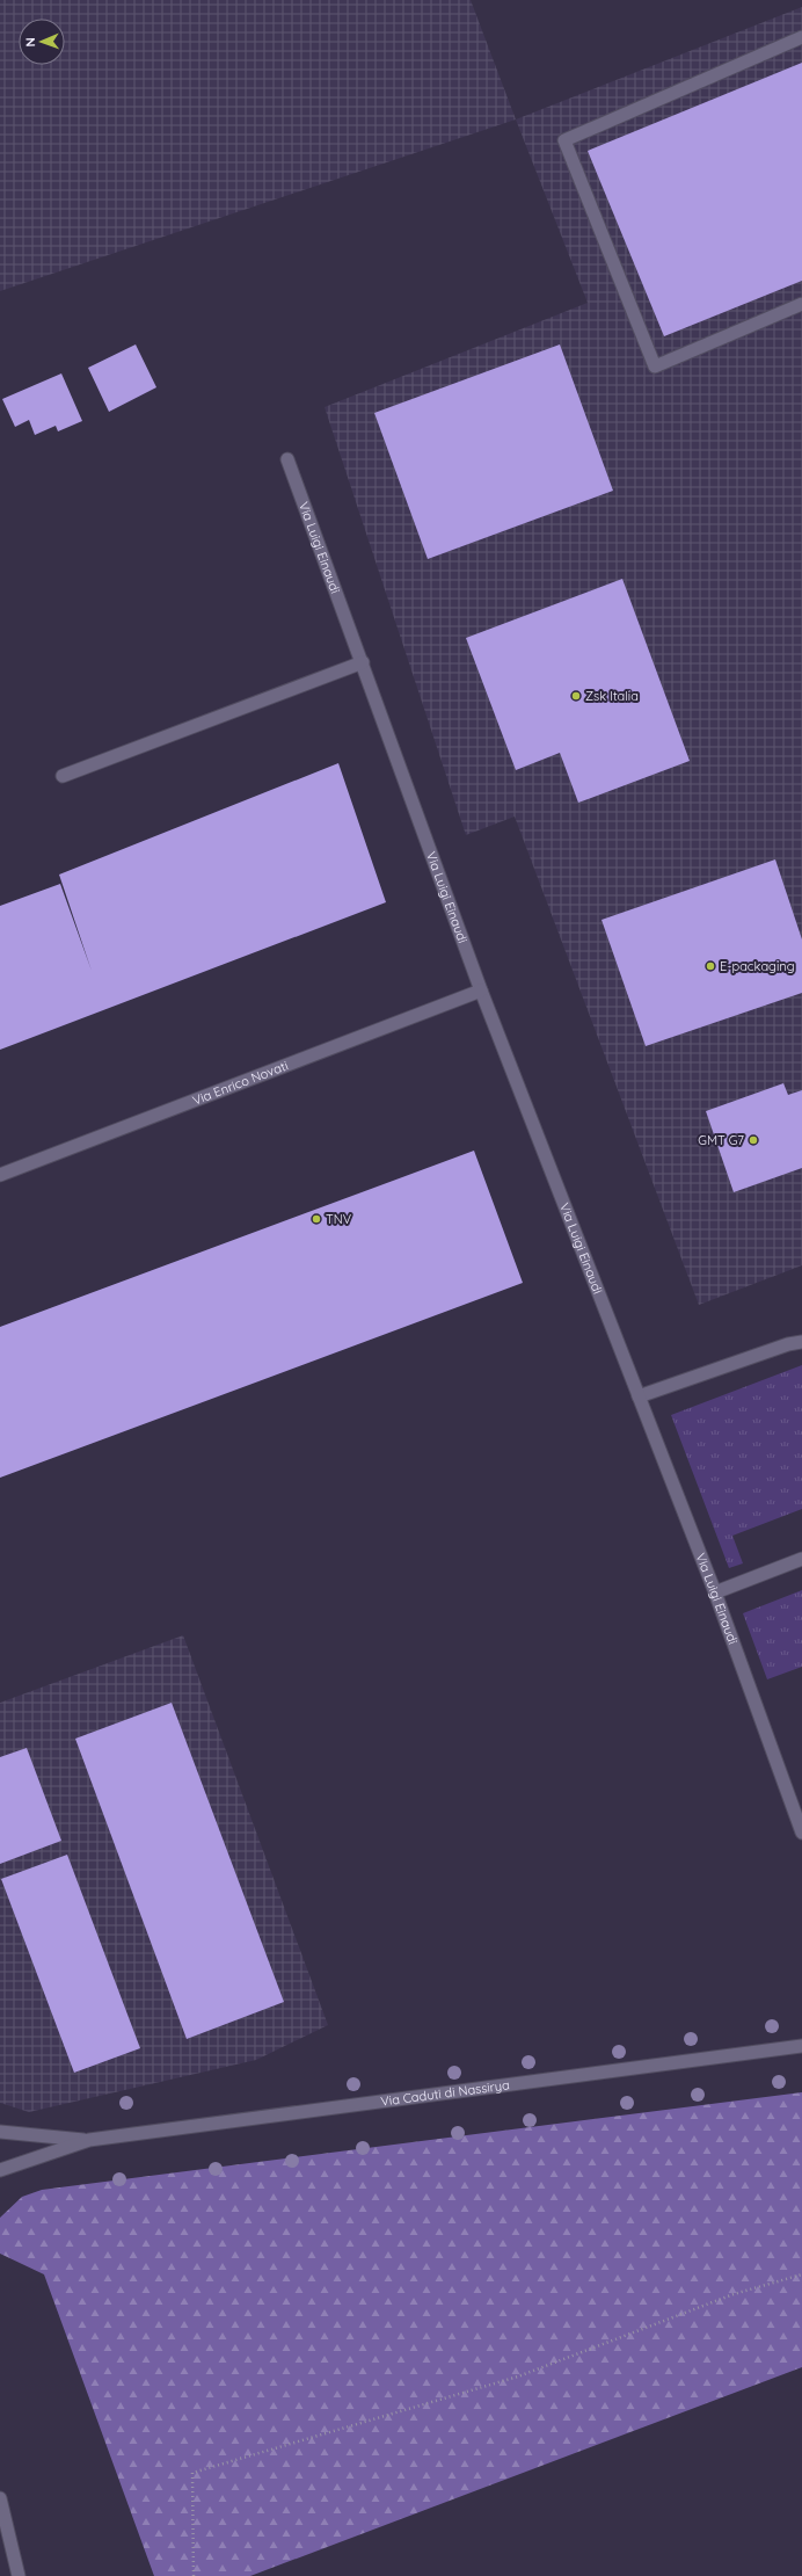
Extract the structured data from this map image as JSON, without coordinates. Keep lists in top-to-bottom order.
{
  "streets": {
    "street": ["Via Luigi Einaudi", "Via Enrico Novati", "Via Caduti di Nassirya"]
  },
  "crossings": [
    ["Via Luigi Einaudi", "Via Enrico Novati"]
  ],
  "places": [
    "Zsk Italia",
    "E-packaging",
    "GMT G7",
    "TNV"
  ],
  "north": "left"
}
